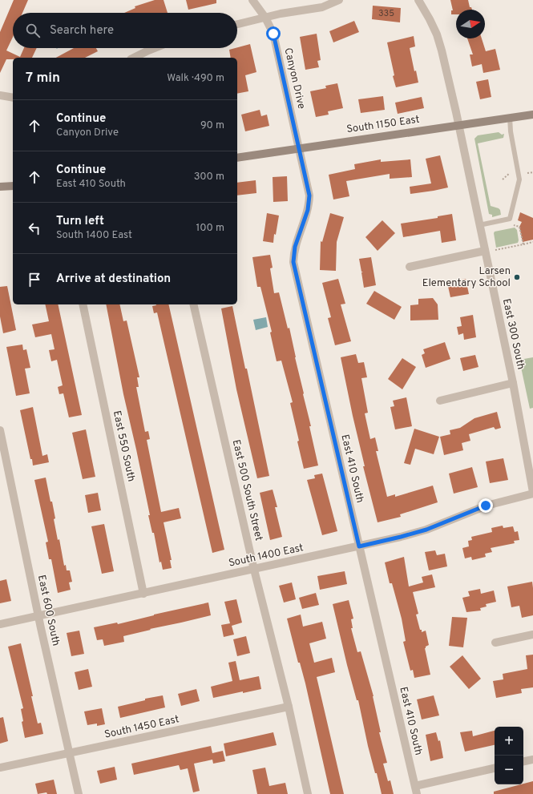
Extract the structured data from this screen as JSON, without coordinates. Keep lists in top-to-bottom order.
{
  "streets": {
    "street": [
      "Canyon Drive",
      "South 1150 East",
      "East 300 South",
      "East 550 South",
      "East 410 South",
      "East 500 South Street",
      "South 1400 East",
      "East 600 South",
      "South 1450 East"
    ]
  },
  "crossings": [
    ["Canyon Drive", "South 1150 East"],
    ["Canyon Drive", "East 410 South"],
    ["South 1150 East", "East 300 South"],
    ["South 1150 East", "East 410 South"],
    ["East 300 South", "South 1400 East"],
    ["East 550 South", "South 1400 East"],
    ["East 410 South", "South 1400 East"],
    ["East 500 South Street", "South 1400 East"],
    ["East 500 South Street", "South 1450 East"],
    ["South 1400 East", "East 600 South"],
    ["East 600 South", "South 1450 East"]
  ],
  "places": ["Larsen Elementary School"],
  "house_numbers": ["335"],
  "north": "right",
  "page": {
    "search": "Search here",
    "heading": ["7 min", "Walk · 490 m"],
    "list": [
      ["Continue", "Canyon Drive", "90 m"],
      ["Continue", "East 410 South", "300 m"],
      ["Turn left", "South 1400 East", "100 m"],
      "Arrive at destination"
    ],
    "map_buttons": ["+", "−"]
  }
}
